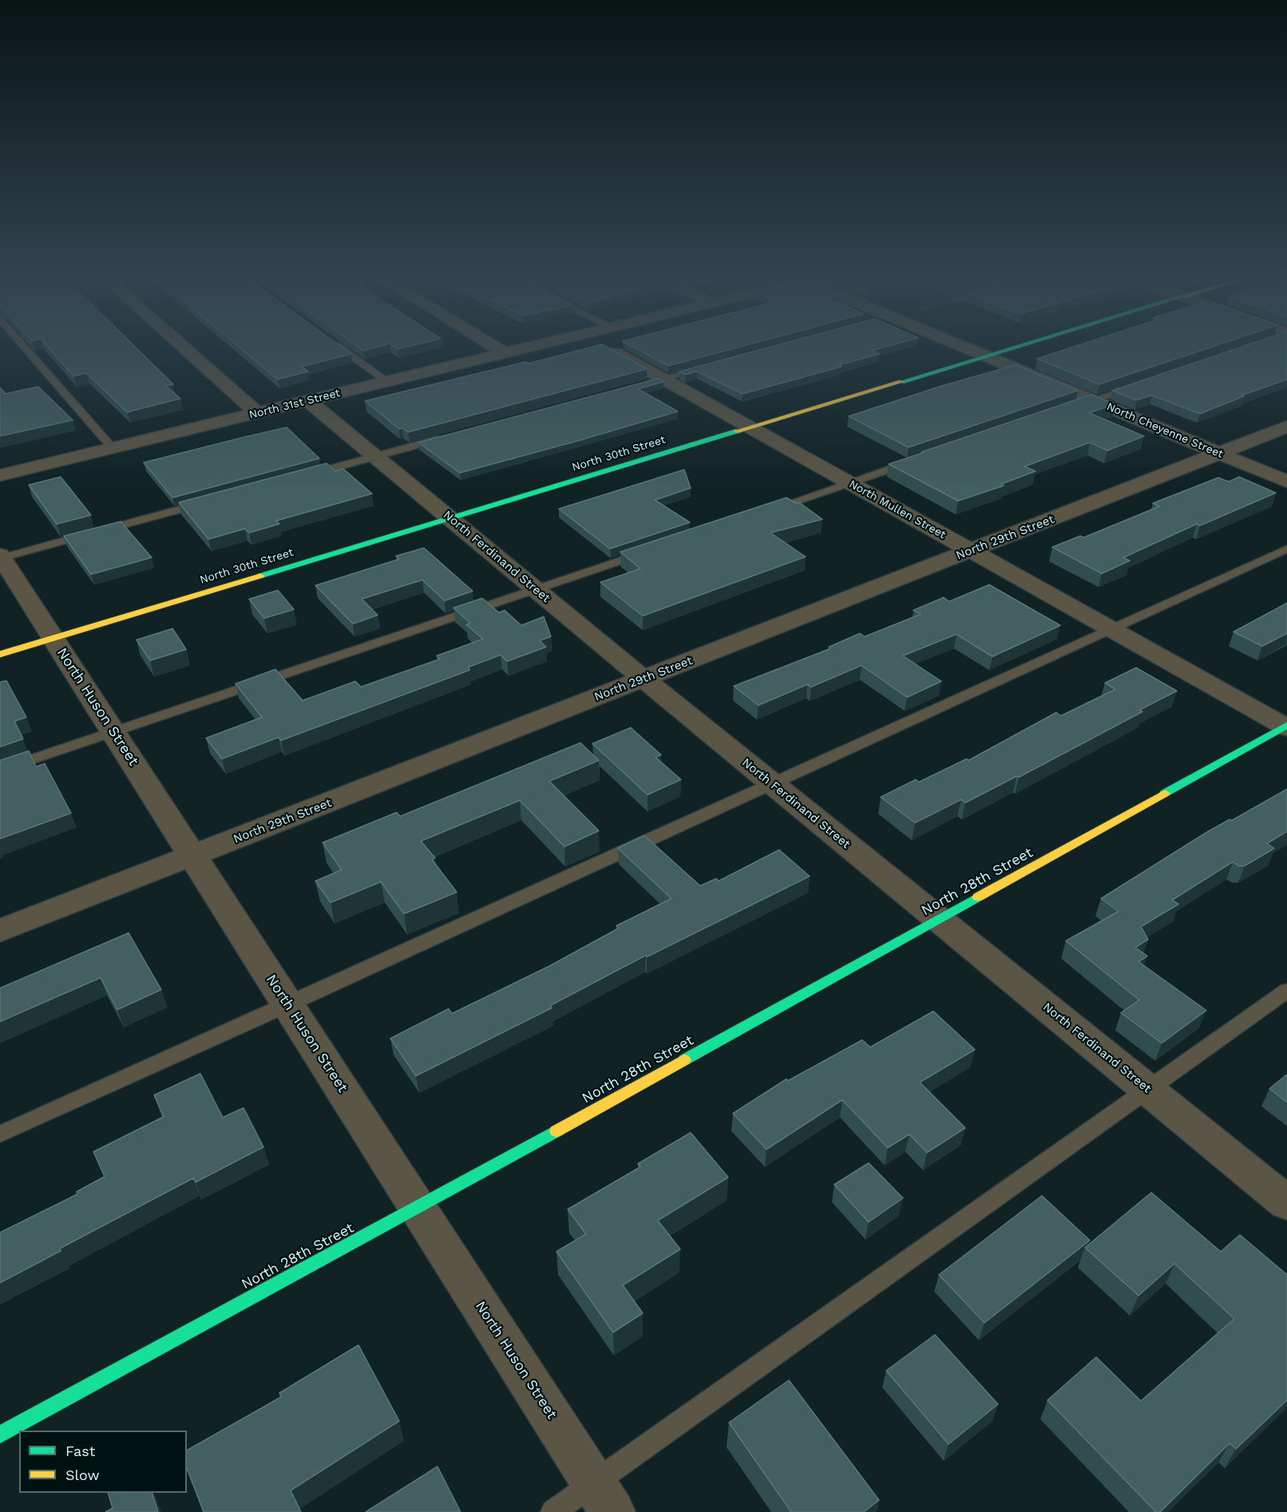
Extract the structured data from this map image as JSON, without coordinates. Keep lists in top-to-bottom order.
{
  "streets": {
    "main road": ["North 30th Street", "North 28th Street"],
    "street": [
      "North 31st Street",
      "North Cheyenne Street",
      "North Mullen Street",
      "North 29th Street",
      "North Ferdinand Street",
      "North Huson Street"
    ]
  },
  "crossings": [
    ["North 31st Street", "North Ferdinand Street"],
    ["North Cheyenne Street", "North 30th Street"],
    ["North Cheyenne Street", "North 29th Street"],
    ["North 30th Street", "North Mullen Street"],
    ["North 30th Street", "North Ferdinand Street"],
    ["North 30th Street", "North Huson Street"],
    ["North Mullen Street", "North 29th Street"],
    ["North Mullen Street", "North 28th Street"],
    ["North 29th Street", "North Ferdinand Street"],
    ["North 29th Street", "North Huson Street"],
    ["North Ferdinand Street", "North 28th Street"],
    ["North Huson Street", "North 28th Street"]
  ],
  "legend": ["Fast", "Slow"]
}
